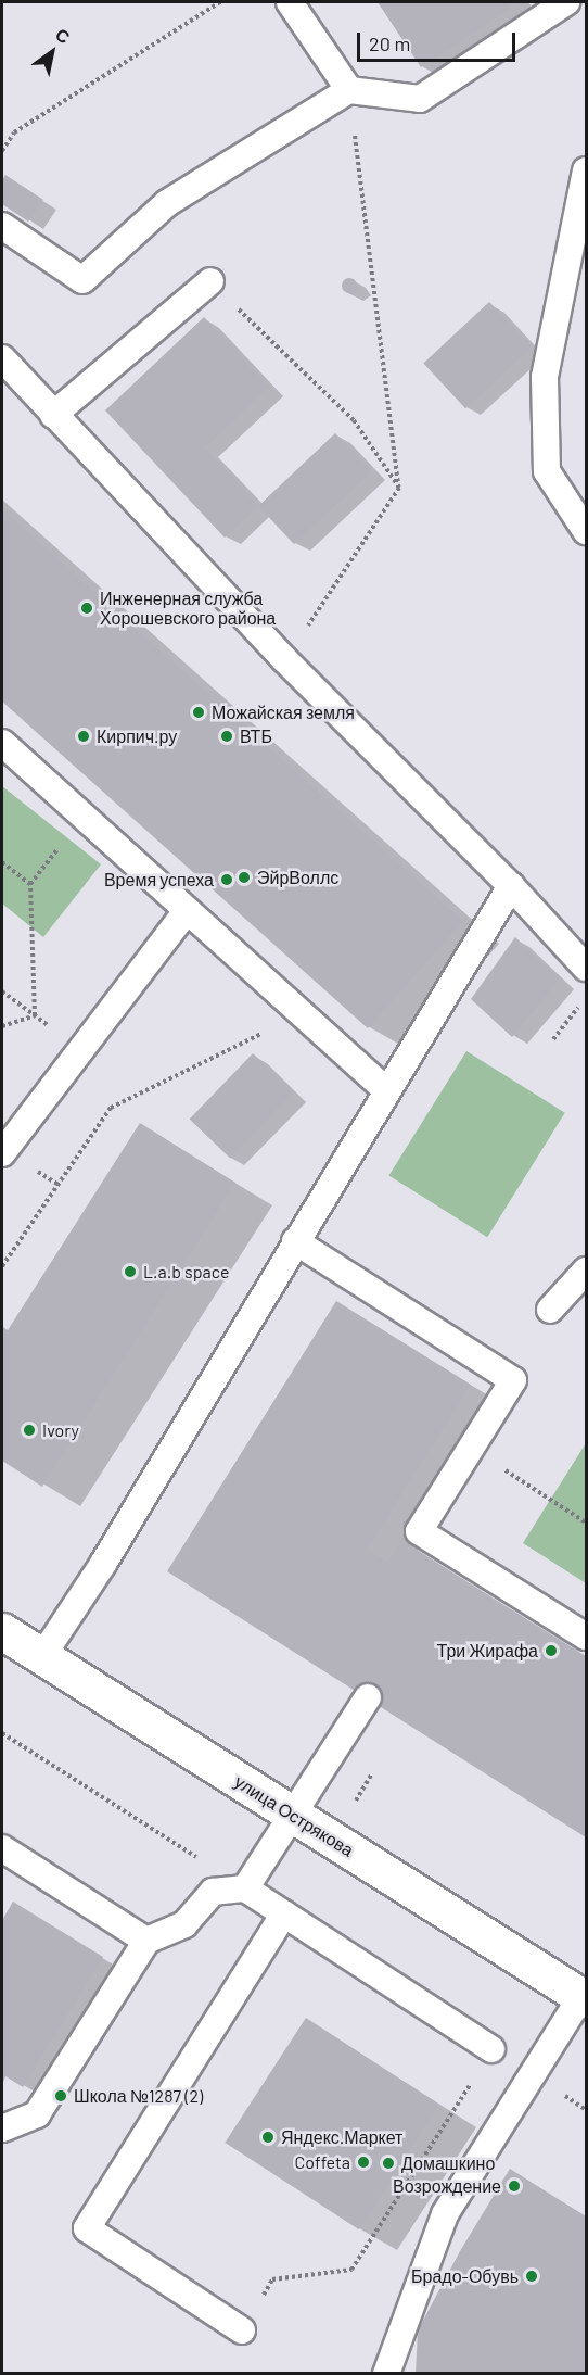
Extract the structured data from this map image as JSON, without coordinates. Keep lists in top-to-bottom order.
{
  "streets": {
    "street": ["улица Острякова"]
  },
  "places": [
    "Инженерная служба Хорошевского района",
    "Можайская земля",
    "Кирпич.ру",
    "ВТБ",
    "ЭйрВоллс",
    "Время успеха",
    "L.a.b space",
    "Ivory",
    "Три Жирафа",
    "Школа №1287 (2)",
    "Яндекс.Маркет",
    "Coffeta",
    "Домашкино",
    "Возрождение",
    "Брадо-Обувь"
  ],
  "scale_bar": "20 m",
  "north": "top right"
}
